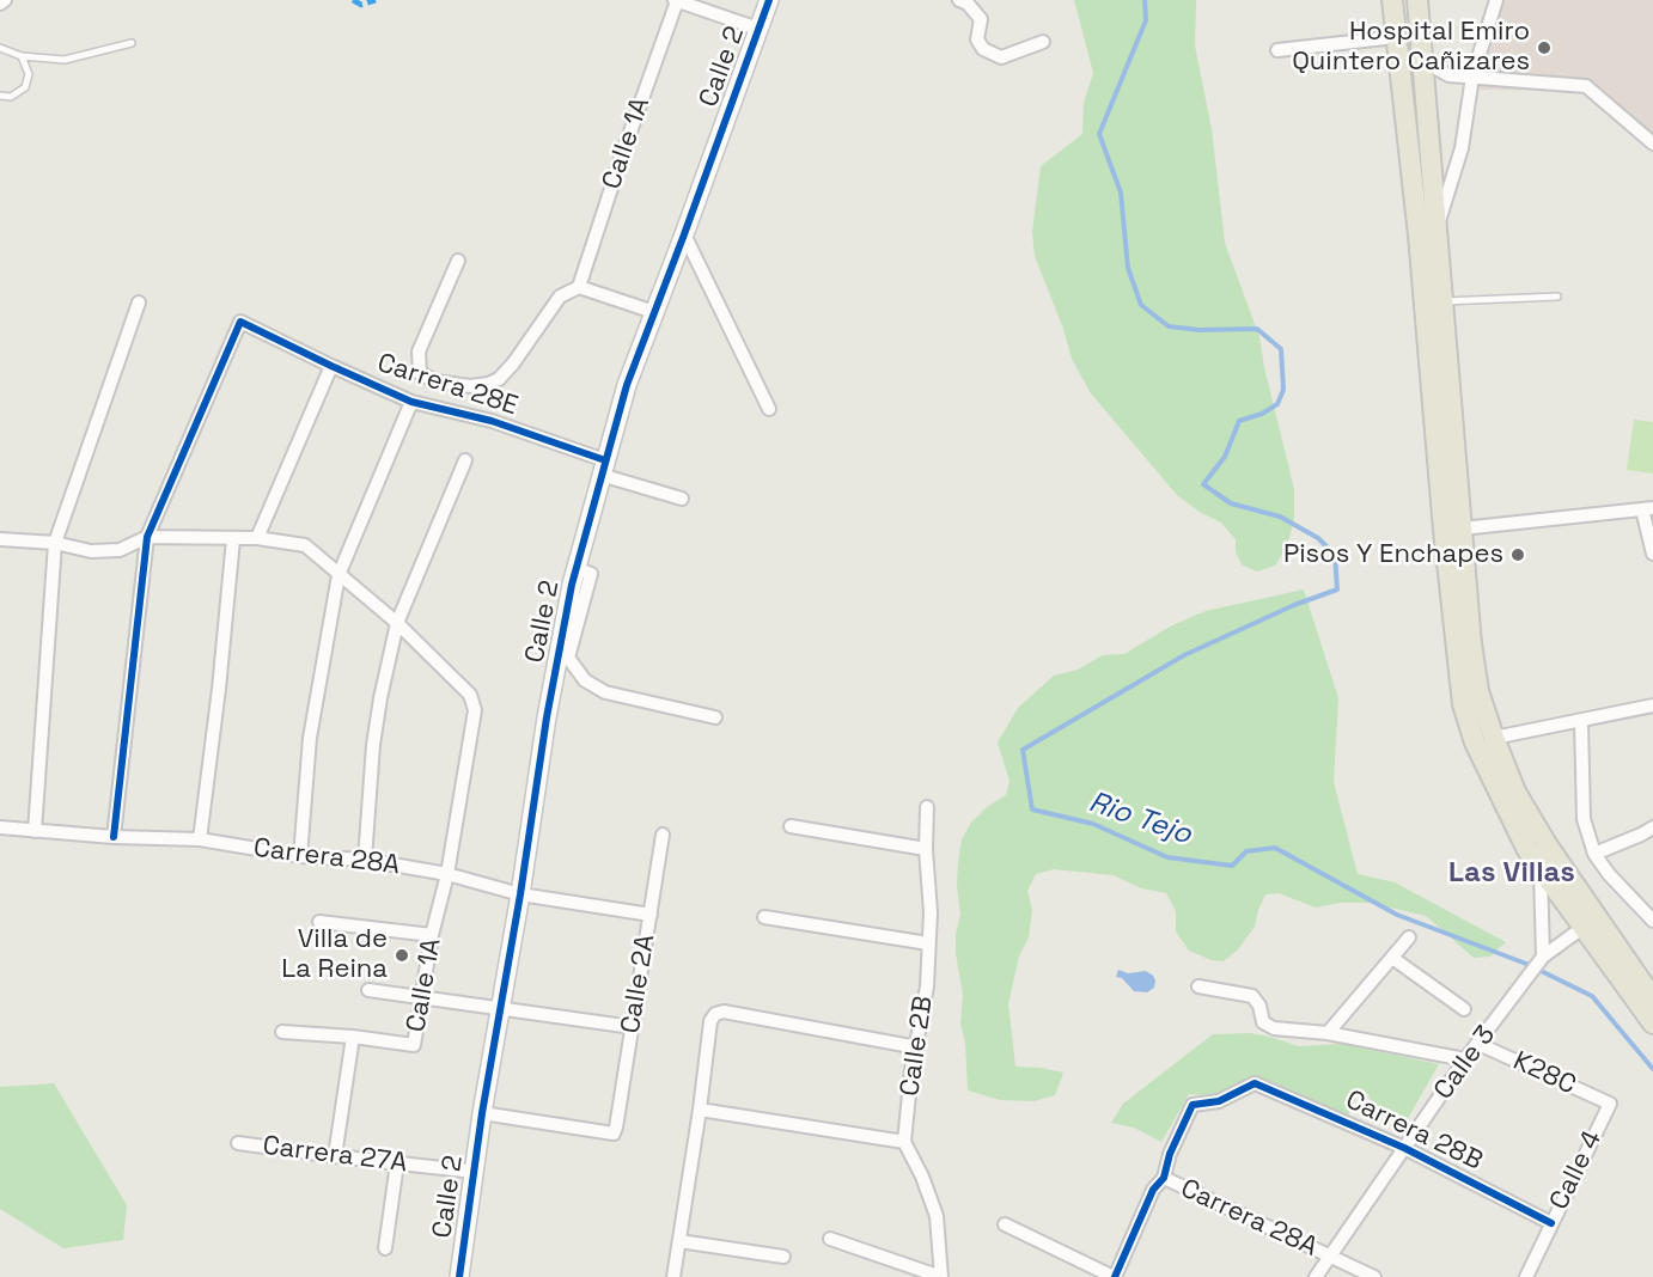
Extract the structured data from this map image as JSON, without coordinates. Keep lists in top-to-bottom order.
{
  "streets": {
    "street": [
      "Calle 2",
      "Calle 1A",
      "Carrera 28E",
      "Carrera 28A",
      "Calle 2A",
      "Calle 2B",
      "Calle 3",
      "K28C",
      "Carrera 28B",
      "Carrera 27A",
      "Calle 4"
    ]
  },
  "crossings": [
    ["Calle 2", "Carrera 28E"],
    ["Calle 2", "Carrera 28A"],
    ["Calle 2", "Calle 2A"],
    ["Calle 2", "Carrera 27A"],
    ["Calle 1A", "Carrera 28A"],
    ["Carrera 28A", "Calle 2A"],
    ["Carrera 28A", "Calle 3"],
    ["Carrera 28A", "Carrera 28B"],
    ["Calle 3", "K28C"],
    ["Calle 3", "Carrera 28B"],
    ["K28C", "Calle 4"],
    ["Carrera 28B", "Calle 4"]
  ],
  "districts": ["Las Villas"],
  "water": ["Rio Tejo"],
  "places": ["Hospital Emiro Quintero Cañizares", "Pisos Y Enchapes", "Villa de La Reina"]
}
